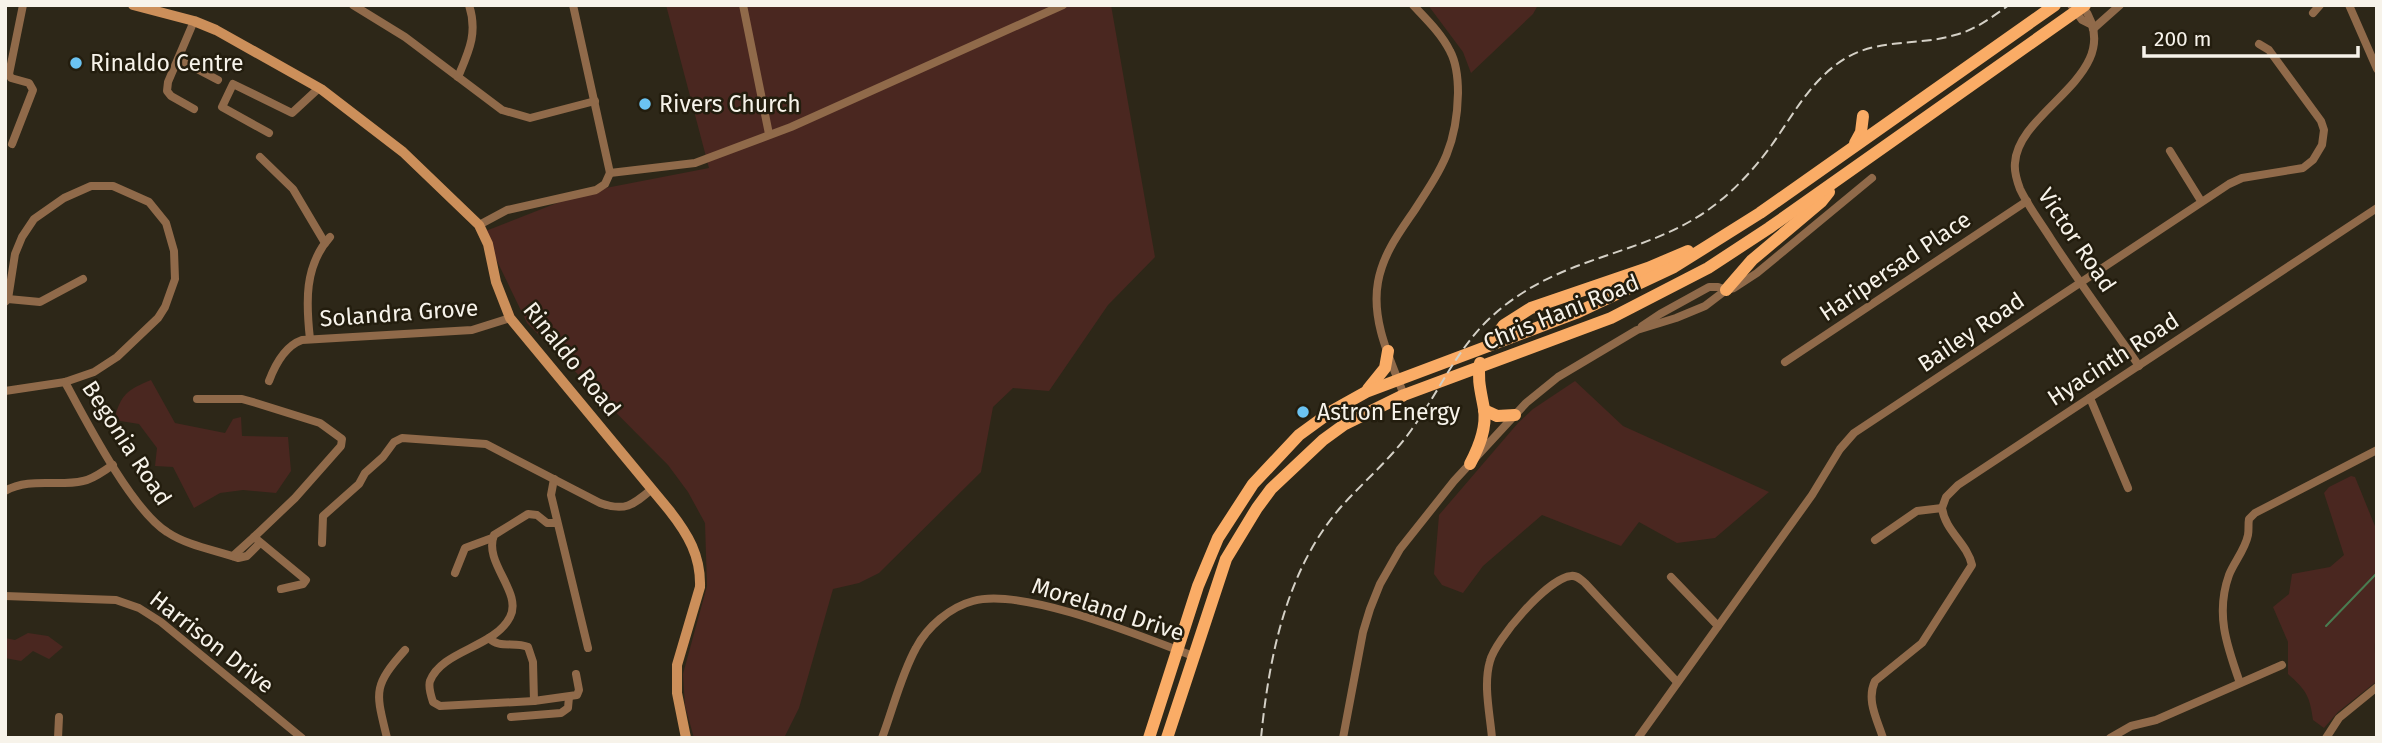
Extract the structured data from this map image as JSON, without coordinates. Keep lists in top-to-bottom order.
{
  "streets": {
    "main road": ["Chris Hani Road"],
    "street": [
      "Victor Road",
      "Haripersad Place",
      "Solandra Grove",
      "Bailey Road",
      "Rinaldo Road",
      "Hyacinth Road",
      "Begonia Road",
      "Moreland Drive",
      "Harrison Drive"
    ]
  },
  "crossings": [
    ["Victor Road", "Haripersad Place"],
    ["Victor Road", "Bailey Road"],
    ["Victor Road", "Hyacinth Road"],
    ["Chris Hani Road", "Moreland Drive"],
    ["Solandra Grove", "Rinaldo Road"]
  ],
  "places": ["Rinaldo Centre", "Rivers Church", "Astron Energy"],
  "scale_bar": "200 m"
}
